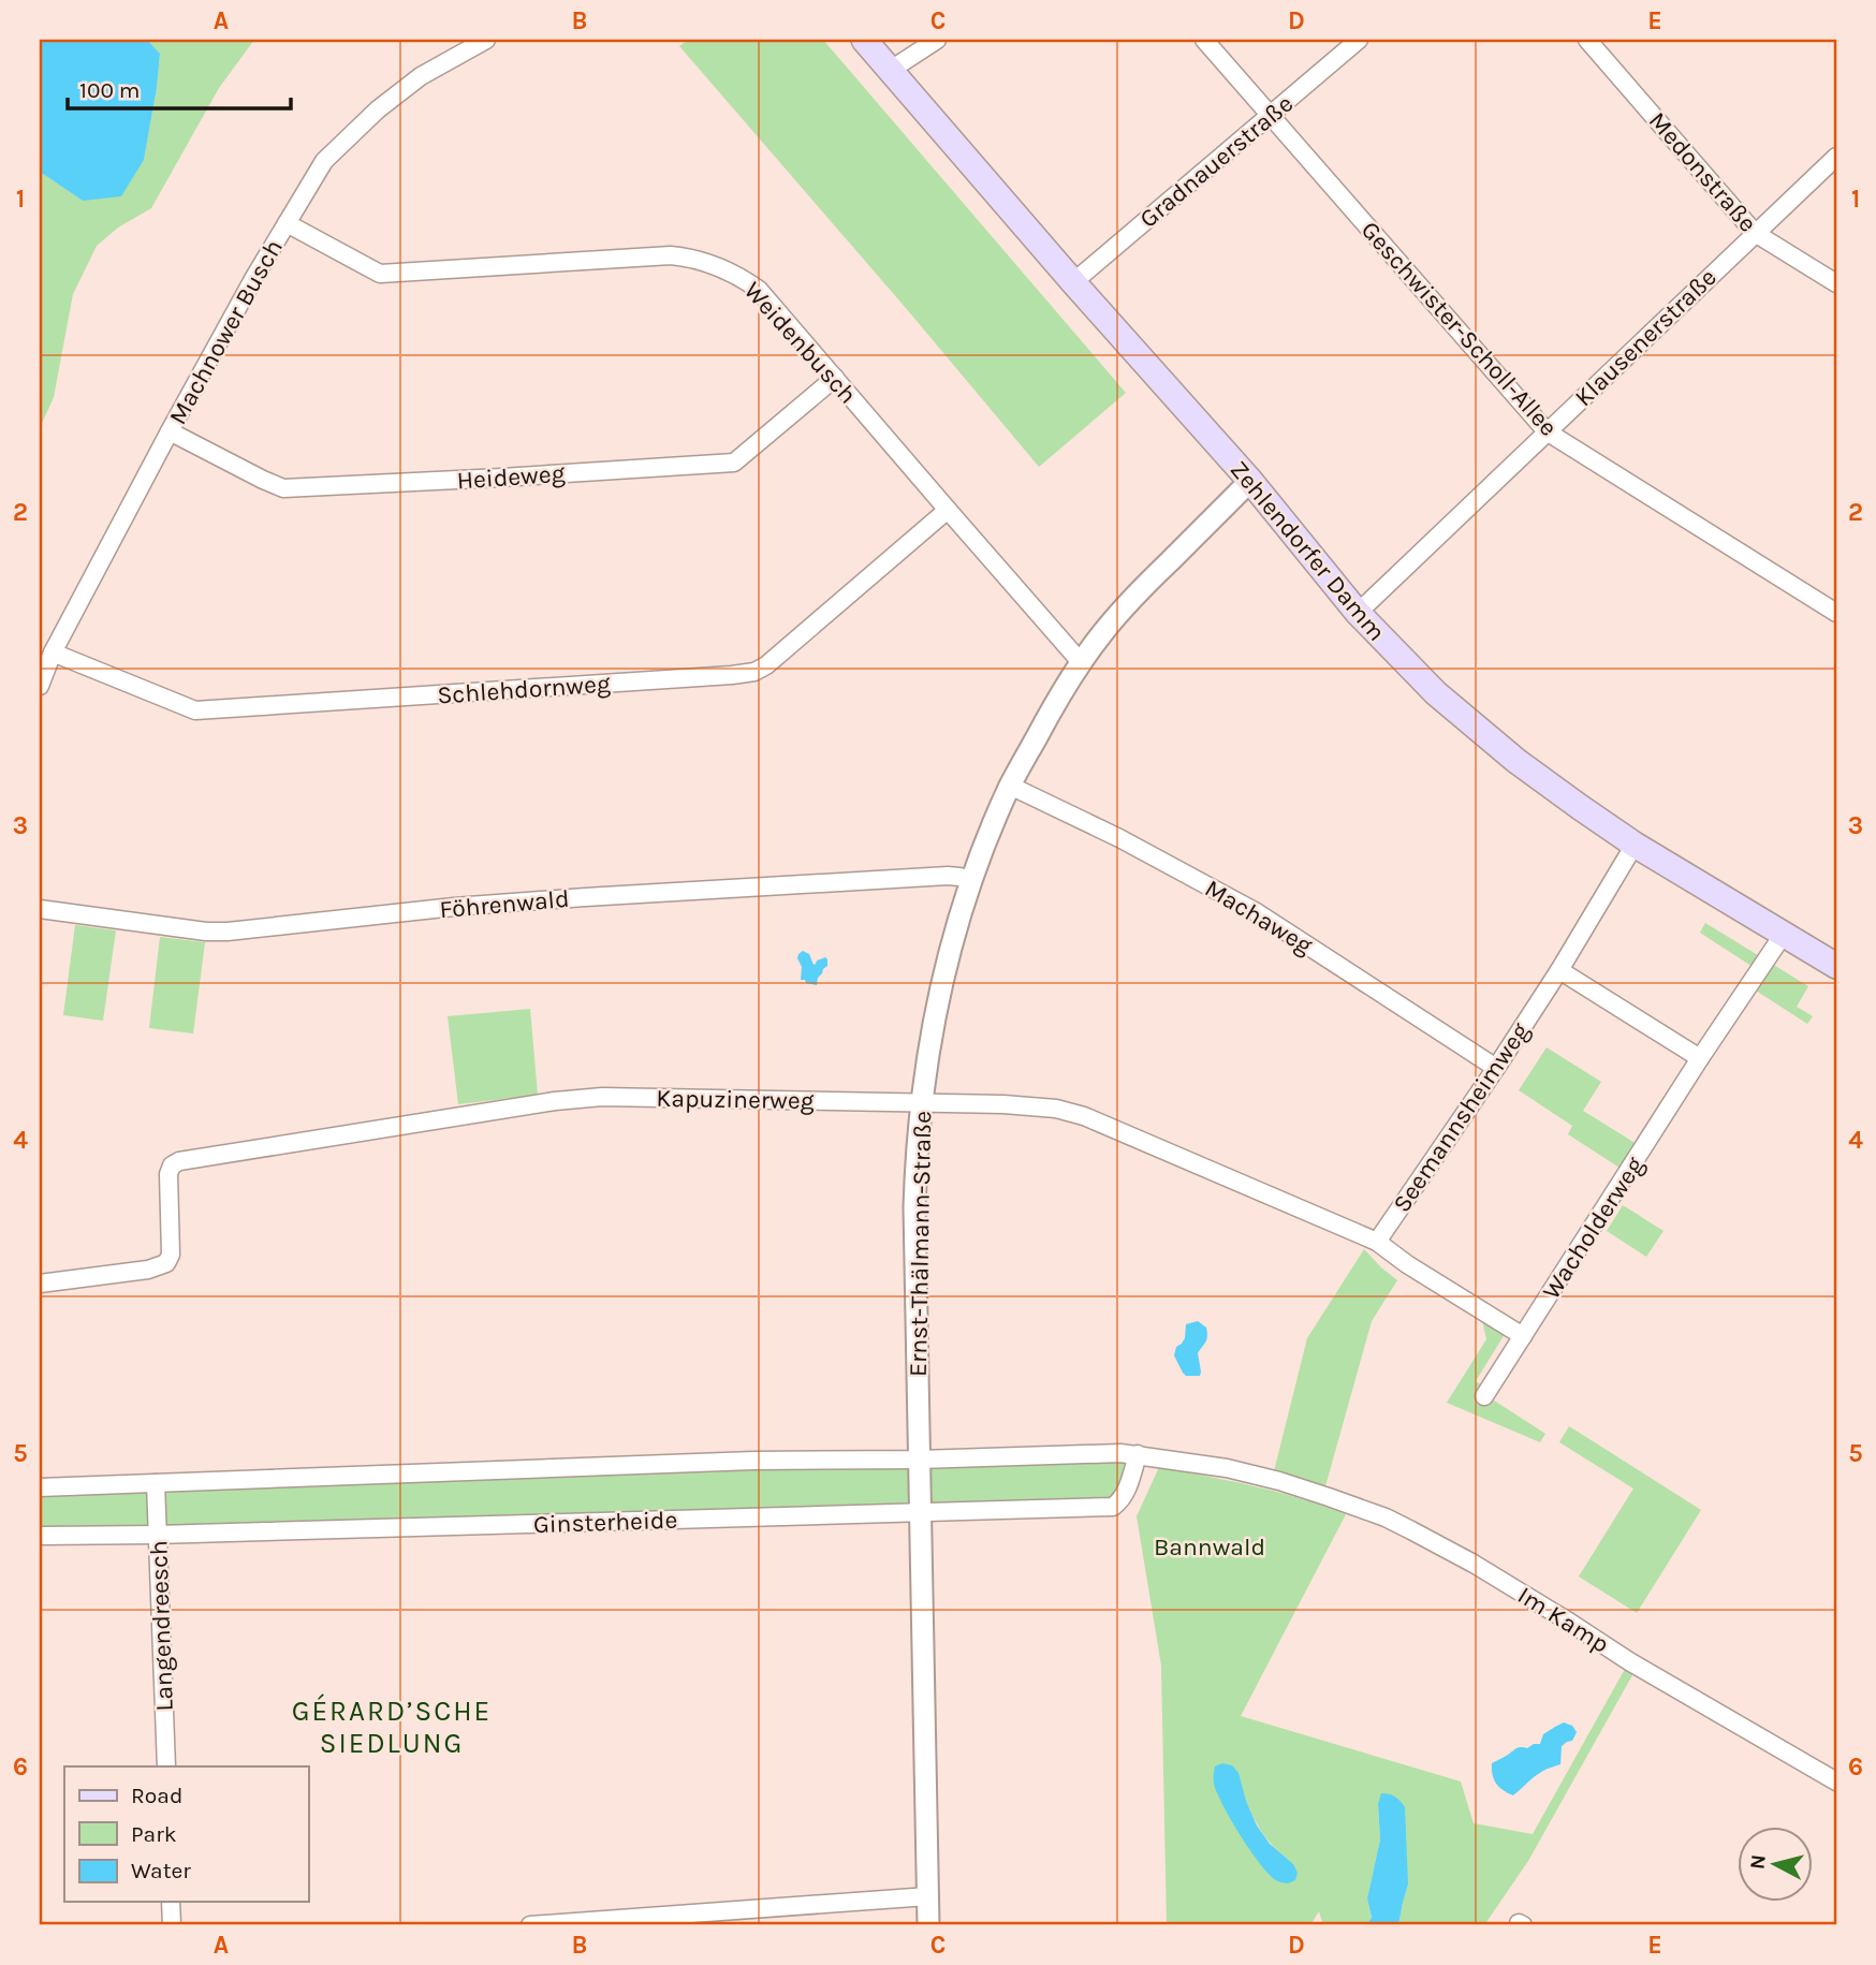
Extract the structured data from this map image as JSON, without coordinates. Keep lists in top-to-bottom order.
{
  "streets": {
    "main road": ["Zehlendorfer Damm"],
    "street": [
      "Gradnauerstraße",
      "Medonstraße",
      "Geschwister-Scholl-Allee",
      "Machnower Busch",
      "Klausenerstraße",
      "Weidenbusch",
      "Heideweg",
      "Schlehdornweg",
      "Föhrenwald",
      "Machaweg",
      "Kapuzinerweg",
      "Seemannsheimweg",
      "Wacholderweg",
      "Ernst-Thälmann-Straße",
      "Ginsterheide",
      "Im Kamp",
      "Langendreesch"
    ]
  },
  "crossings": [
    ["Gradnauerstraße", "Geschwister-Scholl-Allee"],
    ["Gradnauerstraße", "Zehlendorfer Damm"],
    ["Medonstraße", "Klausenerstraße"],
    ["Geschwister-Scholl-Allee", "Klausenerstraße"],
    ["Machnower Busch", "Weidenbusch"],
    ["Machnower Busch", "Heideweg"],
    ["Machnower Busch", "Schlehdornweg"],
    ["Klausenerstraße", "Zehlendorfer Damm"],
    ["Weidenbusch", "Heideweg"],
    ["Weidenbusch", "Schlehdornweg"],
    ["Weidenbusch", "Ernst-Thälmann-Straße"],
    ["Zehlendorfer Damm", "Seemannsheimweg"],
    ["Zehlendorfer Damm", "Wacholderweg"],
    ["Zehlendorfer Damm", "Ernst-Thälmann-Straße"],
    ["Föhrenwald", "Ernst-Thälmann-Straße"],
    ["Machaweg", "Seemannsheimweg"],
    ["Machaweg", "Ernst-Thälmann-Straße"],
    ["Kapuzinerweg", "Seemannsheimweg"],
    ["Kapuzinerweg", "Ernst-Thälmann-Straße"],
    ["Ernst-Thälmann-Straße", "Ginsterheide"],
    ["Ginsterheide", "Im Kamp"],
    ["Ginsterheide", "Langendreesch"]
  ],
  "districts": ["GÉRARD’SCHE SIEDLUNG"],
  "parks": ["Bannwald"],
  "legend": ["Road", "Park", "Water"],
  "scale_bar": "100 m",
  "north": "left",
  "grid": {
    "columns": [
      "A",
      "B",
      "C",
      "D",
      "E"
    ],
    "rows": [
      "1",
      "2",
      "3",
      "4",
      "5",
      "6"
    ]
  }
}
